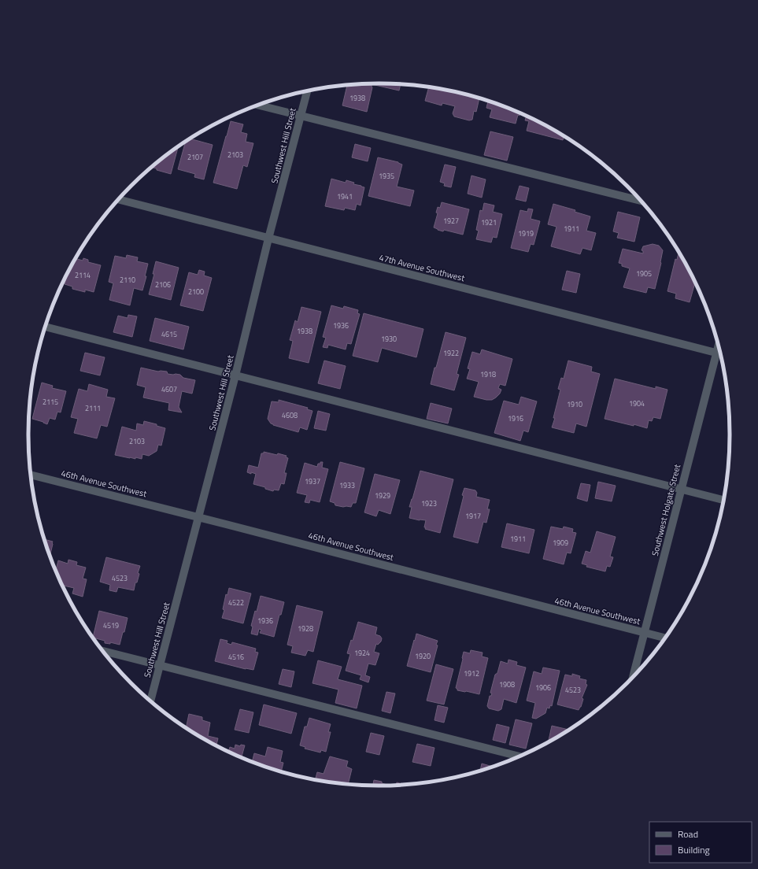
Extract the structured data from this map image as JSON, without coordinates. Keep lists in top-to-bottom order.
{
  "streets": {
    "street": [
      "Southwest Hill Street",
      "47th Avenue Southwest",
      "46th Avenue Southwest",
      "Southwest Holgate Street"
    ]
  },
  "crossings": [
    ["Southwest Hill Street", "47th Avenue Southwest"],
    ["Southwest Hill Street", "46th Avenue Southwest"],
    ["47th Avenue Southwest", "Southwest Holgate Street"],
    ["46th Avenue Southwest", "Southwest Holgate Street"]
  ],
  "house_numbers": [
    "1938",
    "2103",
    "2107",
    "1935",
    "1941",
    "1927",
    "1921",
    "1911",
    "1919",
    "1905",
    "2114",
    "2110",
    "2106",
    "2100",
    "1936",
    "1938",
    "4615",
    "1930",
    "1922",
    "1918",
    "4607",
    "2115",
    "1904",
    "1910",
    "2111",
    "4608",
    "1916",
    "2103",
    "1937",
    "1933",
    "1929",
    "1923",
    "1917",
    "1911",
    "1909",
    "4523",
    "4522",
    "1936",
    "4519",
    "1928",
    "1924",
    "1920",
    "4516",
    "1912",
    "1908",
    "1906",
    "4523"
  ],
  "legend": ["Road", "Building"]
}
